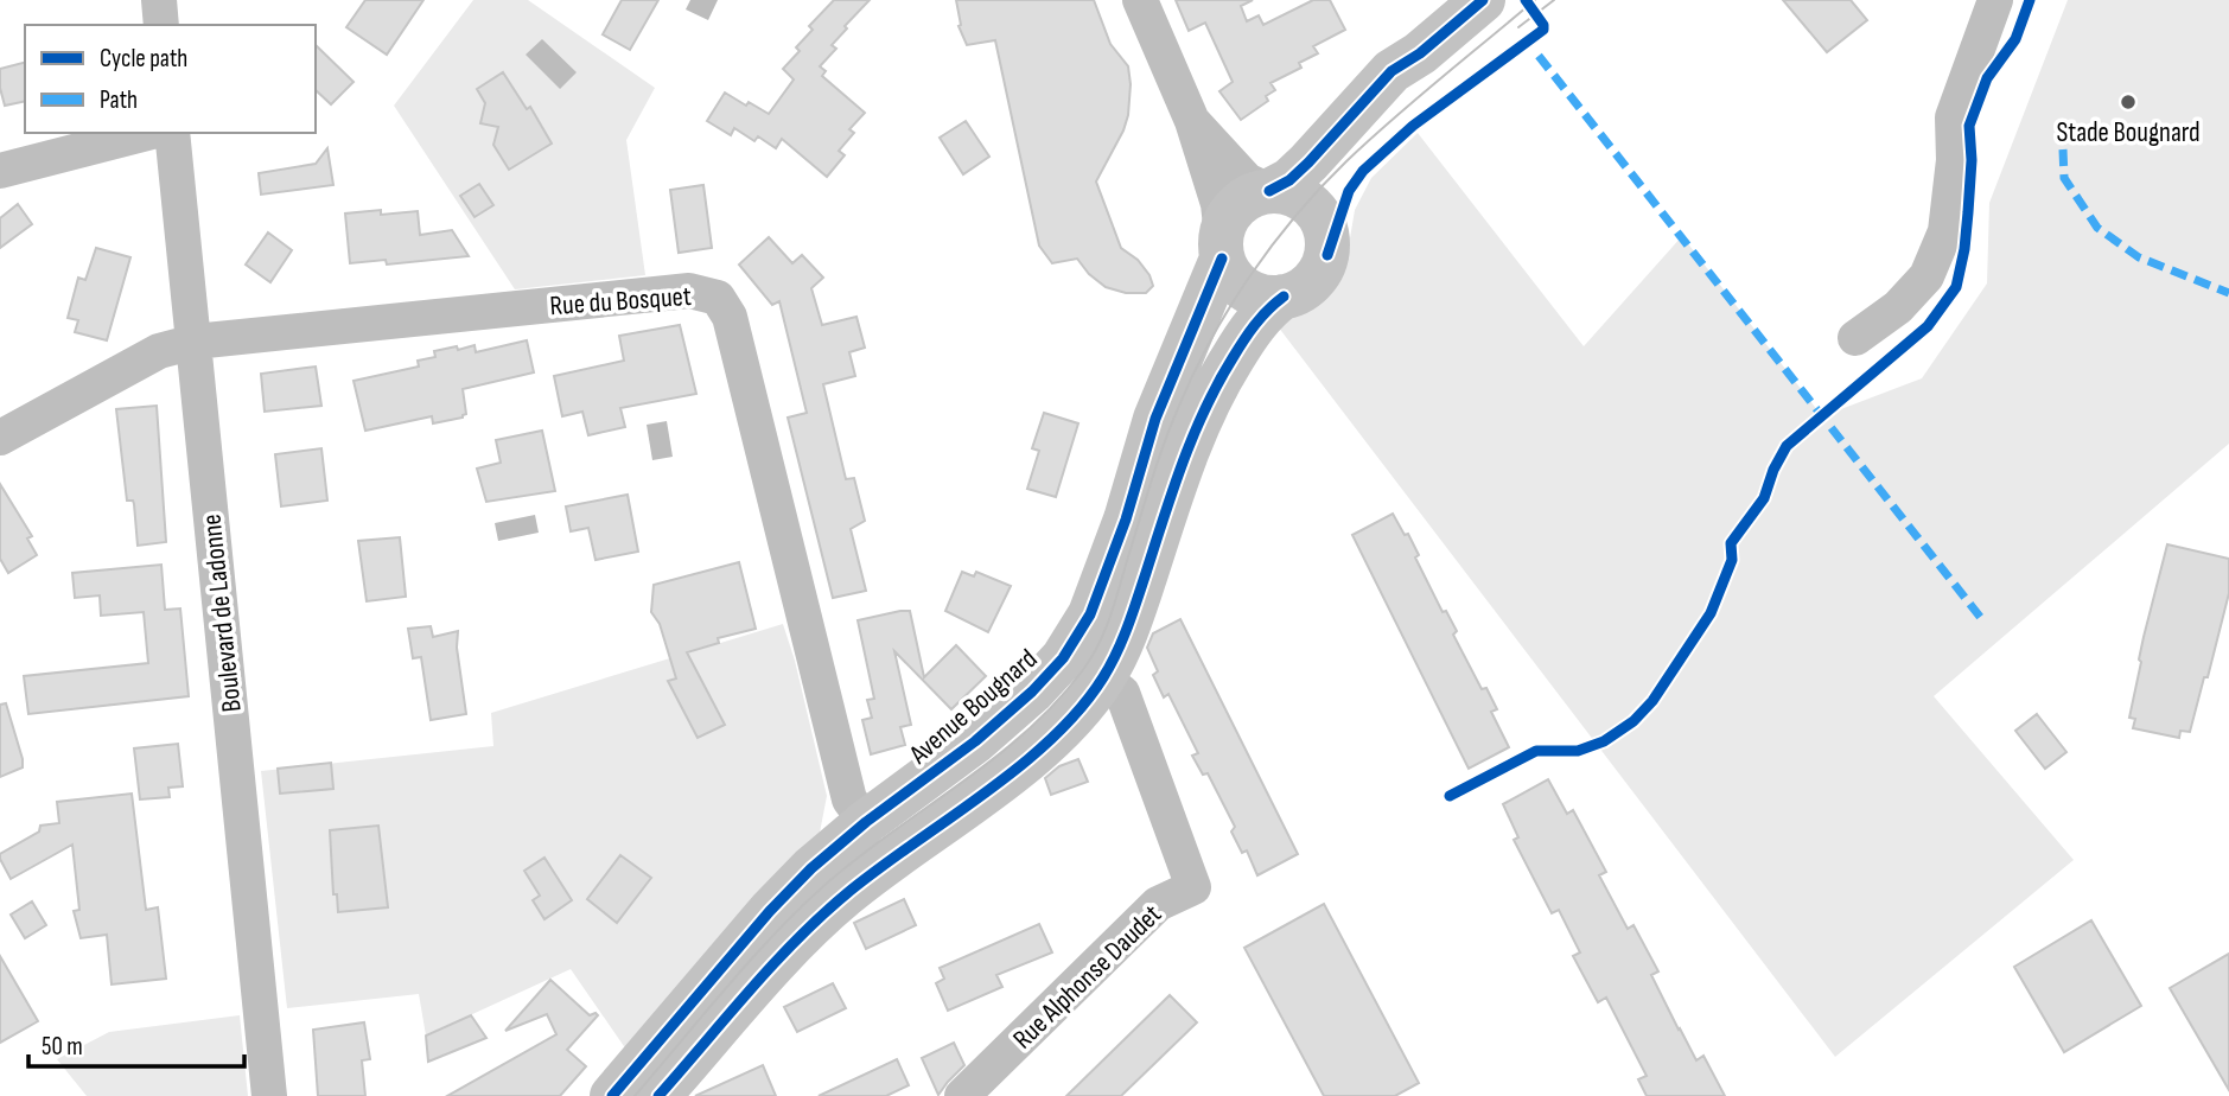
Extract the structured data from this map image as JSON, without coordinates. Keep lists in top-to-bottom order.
{
  "streets": {
    "main road": ["Avenue Bougnard"],
    "street": ["Rue du Bosquet", "Boulevard de Ladonne", "Rue Alphonse Daudet"]
  },
  "crossings": [
    ["Rue du Bosquet", "Boulevard de Ladonne"],
    ["Rue du Bosquet", "Avenue Bougnard"],
    ["Avenue Bougnard", "Rue Alphonse Daudet"]
  ],
  "places": ["Stade Bougnard"],
  "legend": ["Cycle path", "Path"],
  "scale_bar": "50 m"
}
